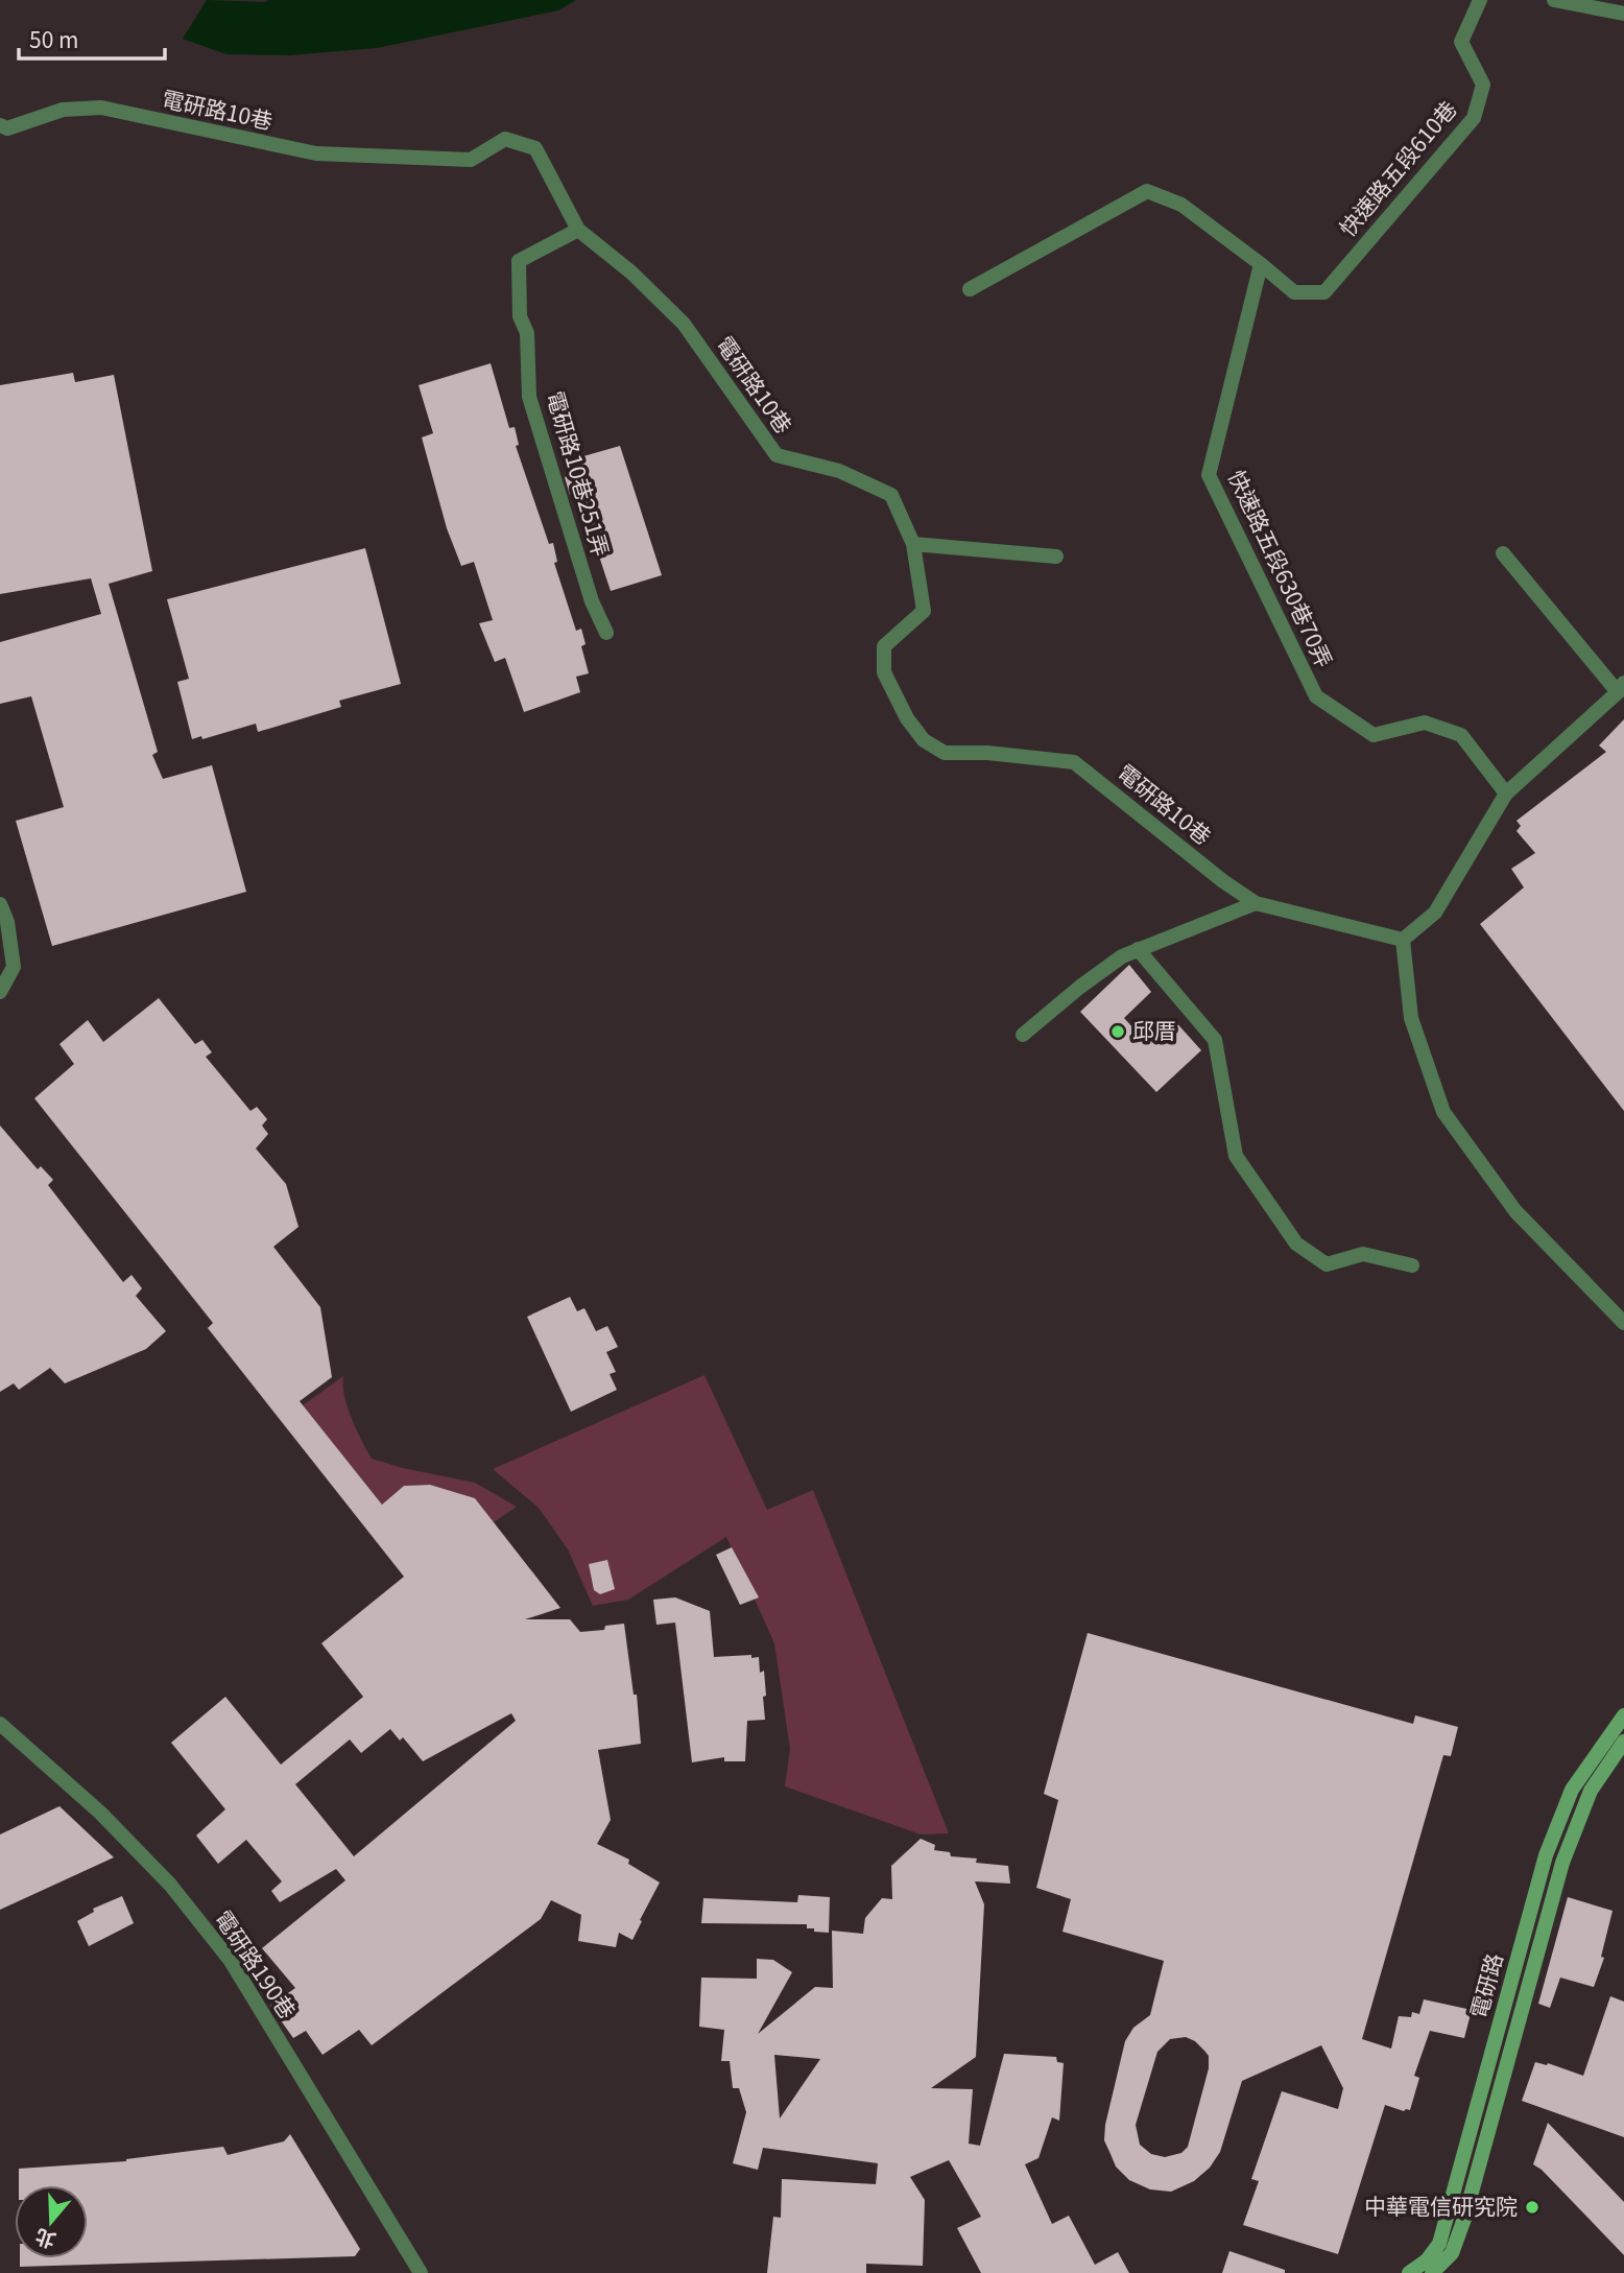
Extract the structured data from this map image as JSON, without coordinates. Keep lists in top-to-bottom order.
{
  "streets": {
    "street": [
      "電研路10巷",
      "快速路五段610巷",
      "電研路10巷251弄",
      "快速路五段630巷70弄",
      "電研路190巷",
      "電研路"
    ]
  },
  "crossings": [
    ["電研路10巷", "電研路10巷251弄"],
    ["快速路五段610巷", "快速路五段630巷70弄"]
  ],
  "places": ["邱厝", "中華電信研究院"],
  "scale_bar": "50 m",
  "north": "bottom"
}
